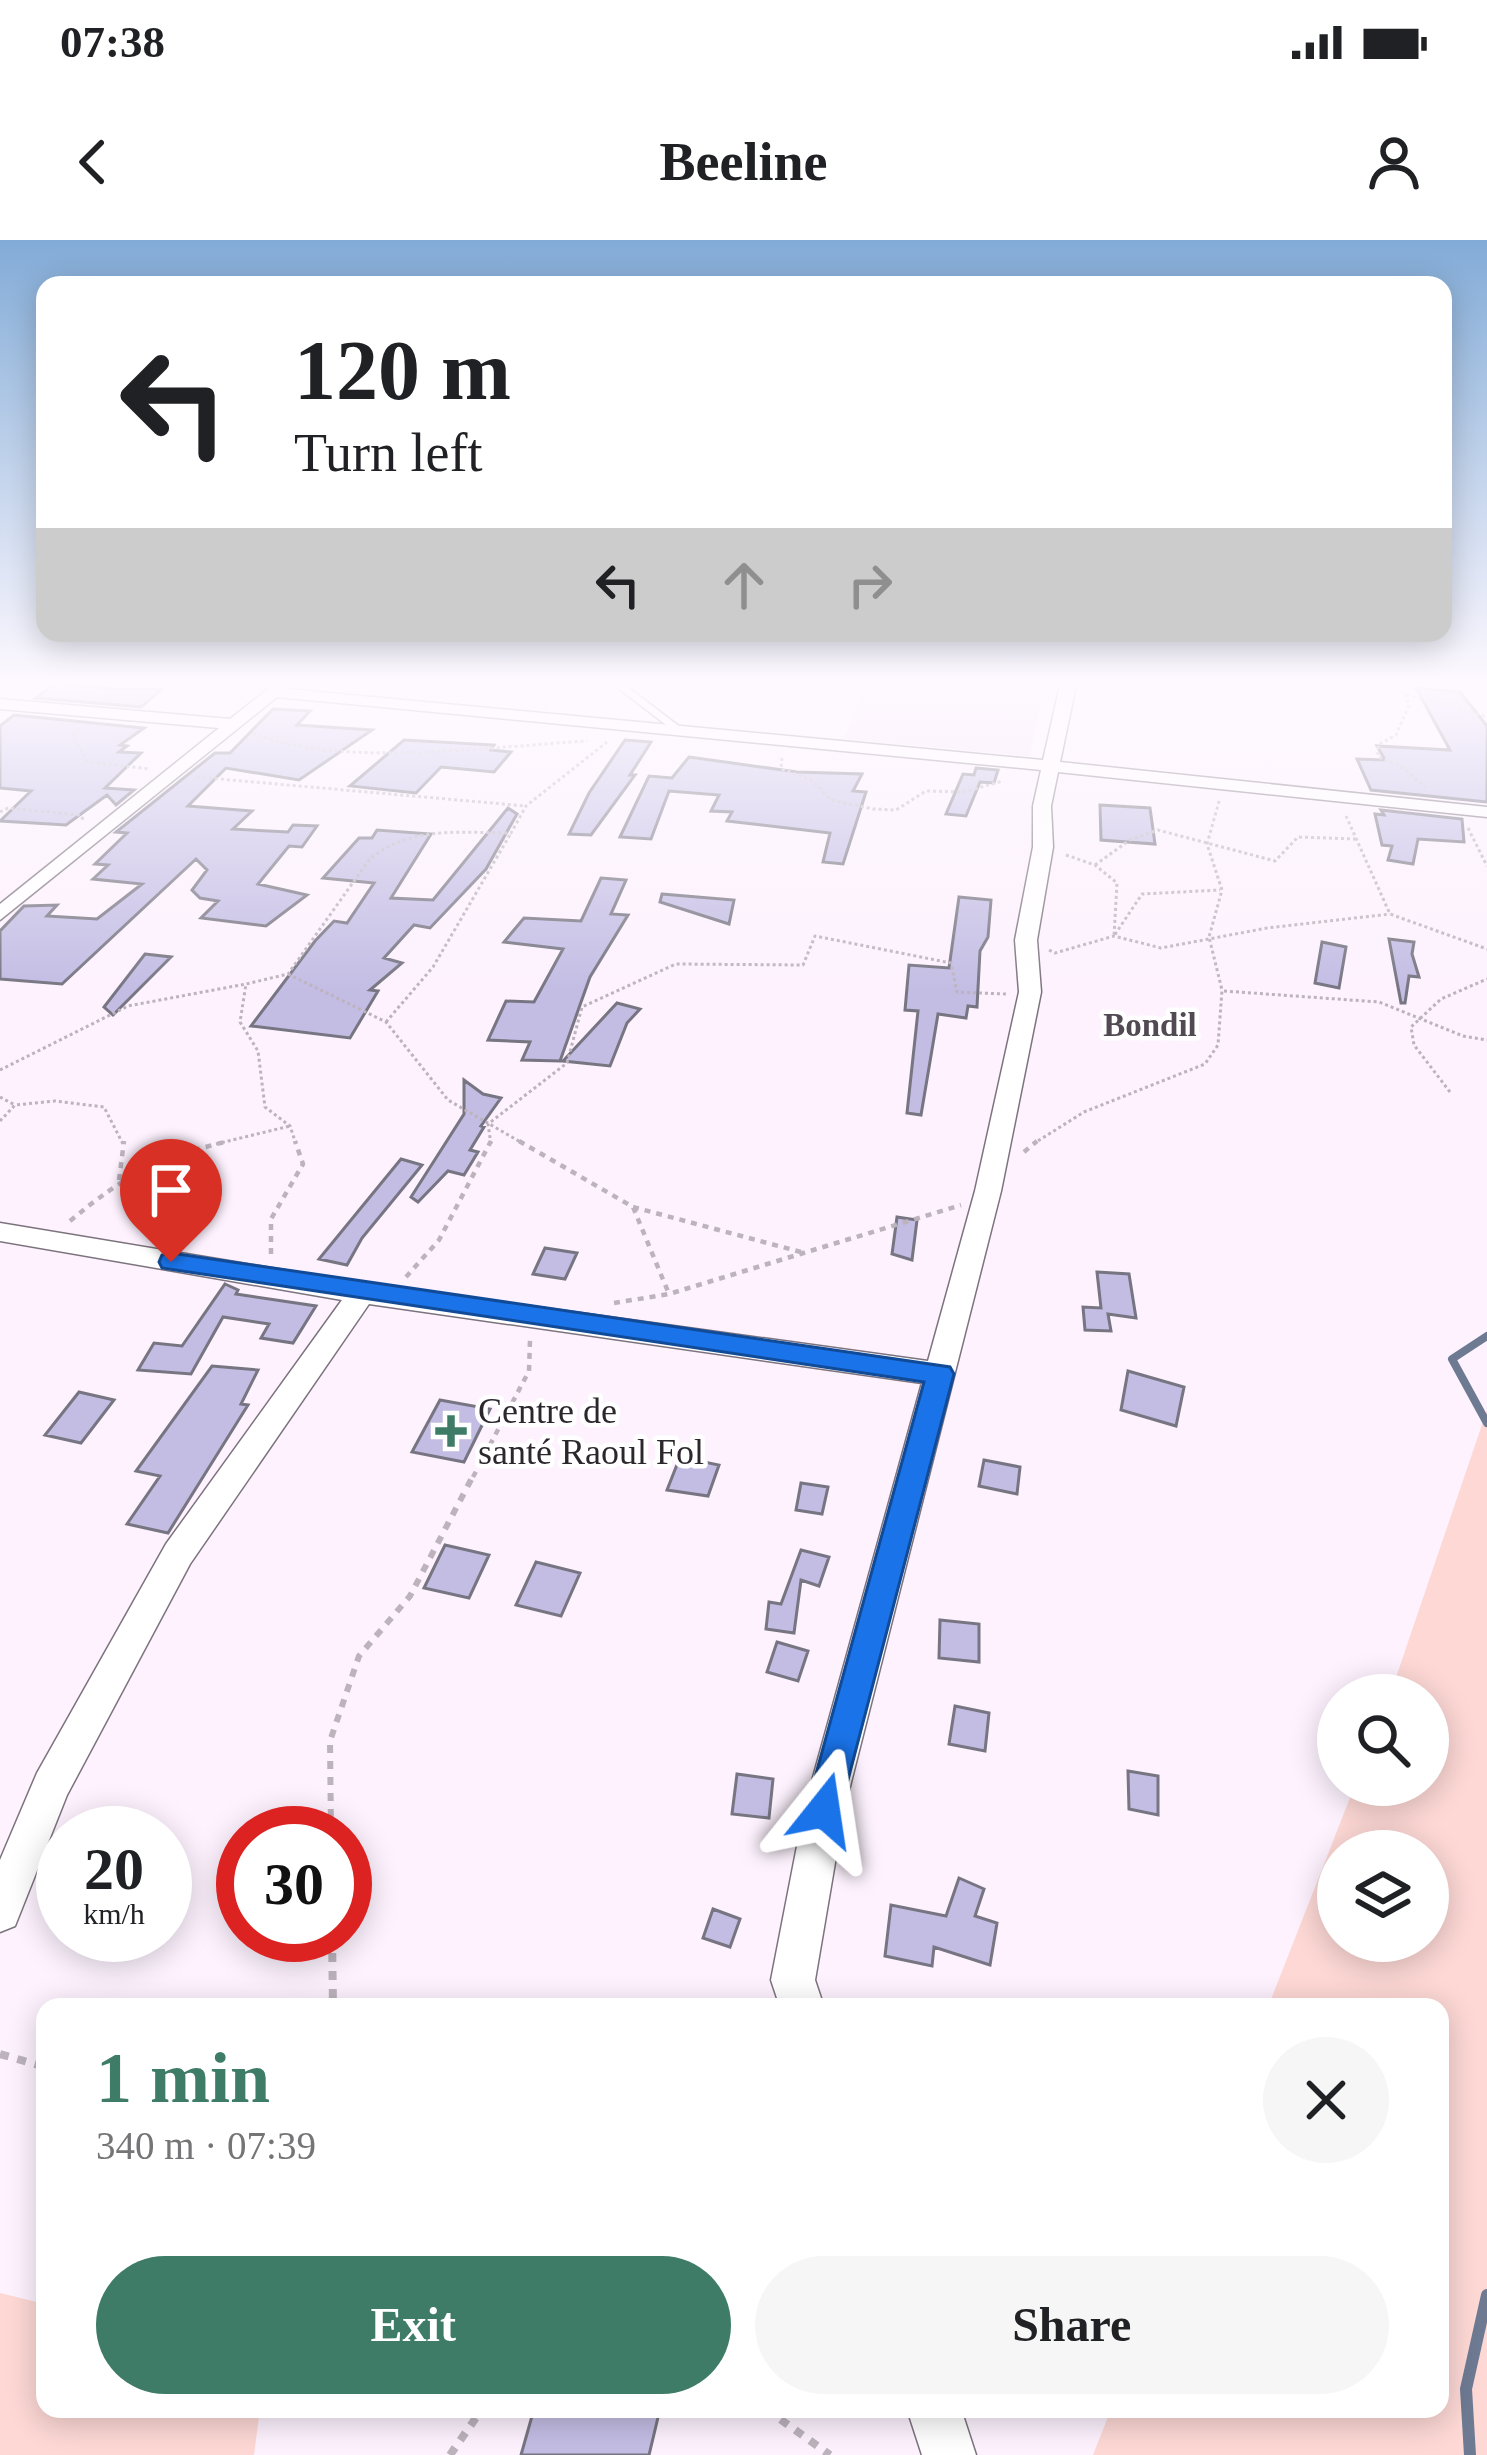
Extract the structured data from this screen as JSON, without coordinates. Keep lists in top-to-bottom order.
{
  "districts": ["Bondil"],
  "places": {
    "health": ["Centre de santé Raoul Fol"]
  },
  "page": {
    "status": "07:38",
    "header": "Beeline",
    "turn": ["120 m", "Turn left"],
    "speed": "20 km/h",
    "limit": "30",
    "heading": ["1 min", "340 m · 07:39"],
    "buttons": ["Exit", "Share"]
  }
}
